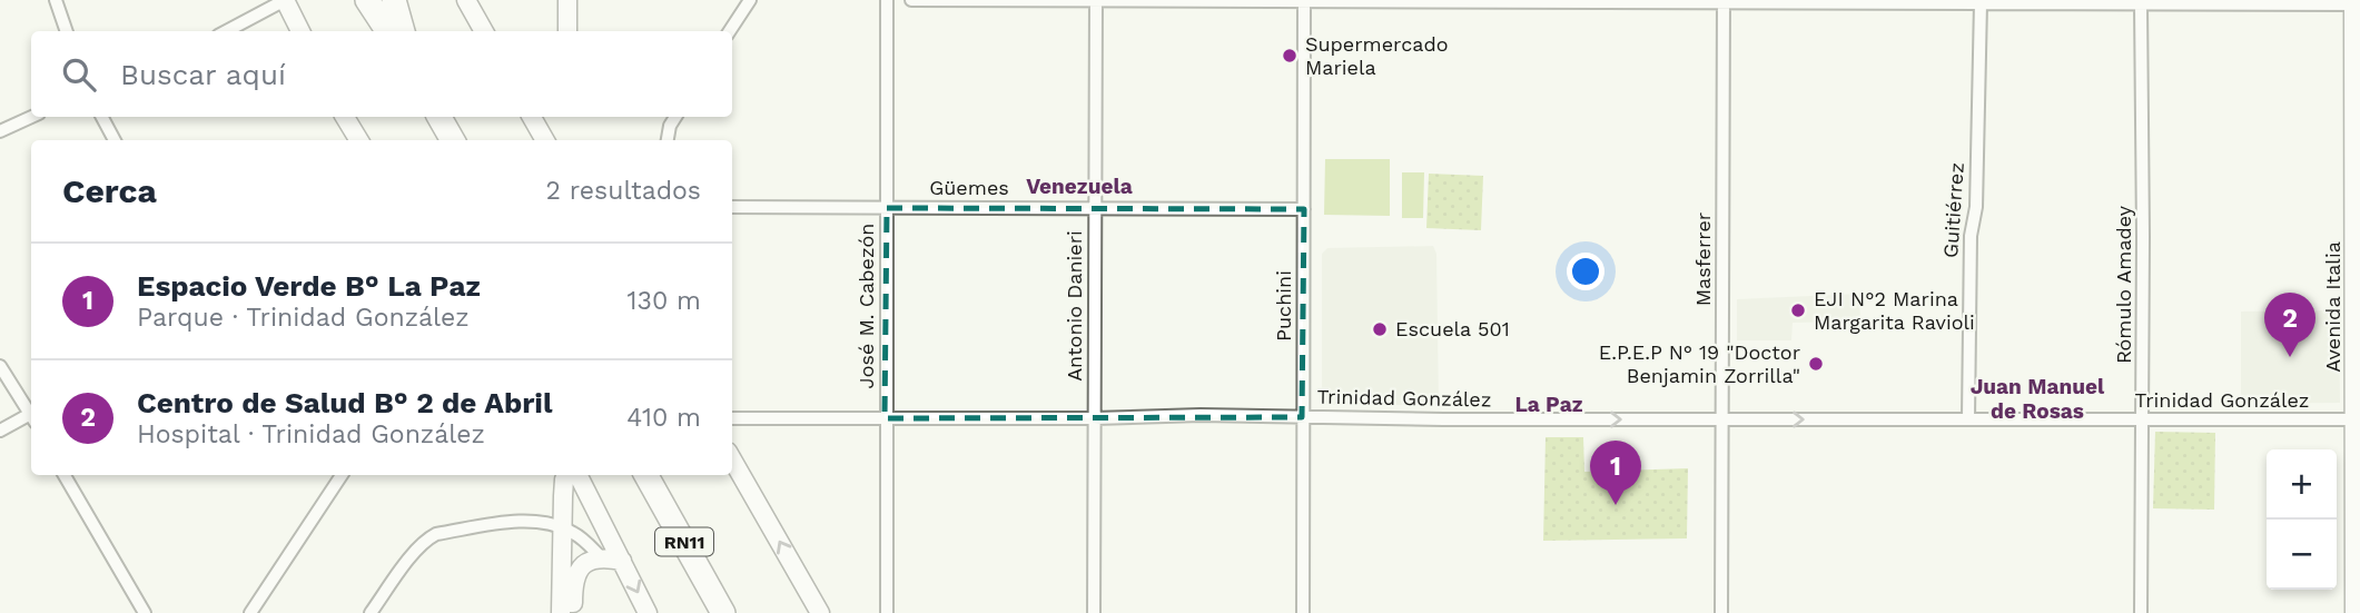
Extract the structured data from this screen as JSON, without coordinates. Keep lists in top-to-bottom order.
{
  "streets": {
    "highway": ["RN11"],
    "main road": ["Avenida Italia"],
    "street": [
      "Güemes",
      "Guitiérrez",
      "Masferrer",
      "Rómulo Amadey",
      "José M. Cabezón",
      "Antonio Danieri",
      "Puchini",
      "Trinidad González"
    ]
  },
  "crossings": [
    ["Güemes", "José M. Cabezón"],
    ["Güemes", "Antonio Danieri"],
    ["Güemes", "Puchini"],
    ["Guitiérrez", "Trinidad González"],
    ["Masferrer", "Trinidad González"],
    ["Rómulo Amadey", "Trinidad González"],
    ["José M. Cabezón", "Trinidad González"],
    ["Antonio Danieri", "Trinidad González"],
    ["Puchini", "Trinidad González"],
    ["Avenida Italia", "Trinidad González"]
  ],
  "one_way": ["Trinidad González"],
  "districts": ["Venezuela", "Juan Manuel de Rosas", "La Paz"],
  "places": [
    "Supermercado Mariela",
    "EJI N°2 Marina Margarita Ravioli",
    "Escuela 501",
    "E.P.E.P N° 19 \"Doctor Benjamin Zorrilla\""
  ],
  "page": {
    "search": "Buscar aquí",
    "heading": ["Cerca", "2 resultados"],
    "list": [
      {
        "mark": "1",
        "name": "Espacio Verde B° La Paz",
        "note": "Parque · Trinidad González",
        "value": "130 m"
      },
      {
        "mark": "2",
        "name": "Centro de Salud B° 2 de Abril",
        "note": "Hospital · Trinidad González",
        "value": "410 m"
      }
    ],
    "pins": ["2", "1"],
    "map_buttons": ["+", "−"]
  }
}
